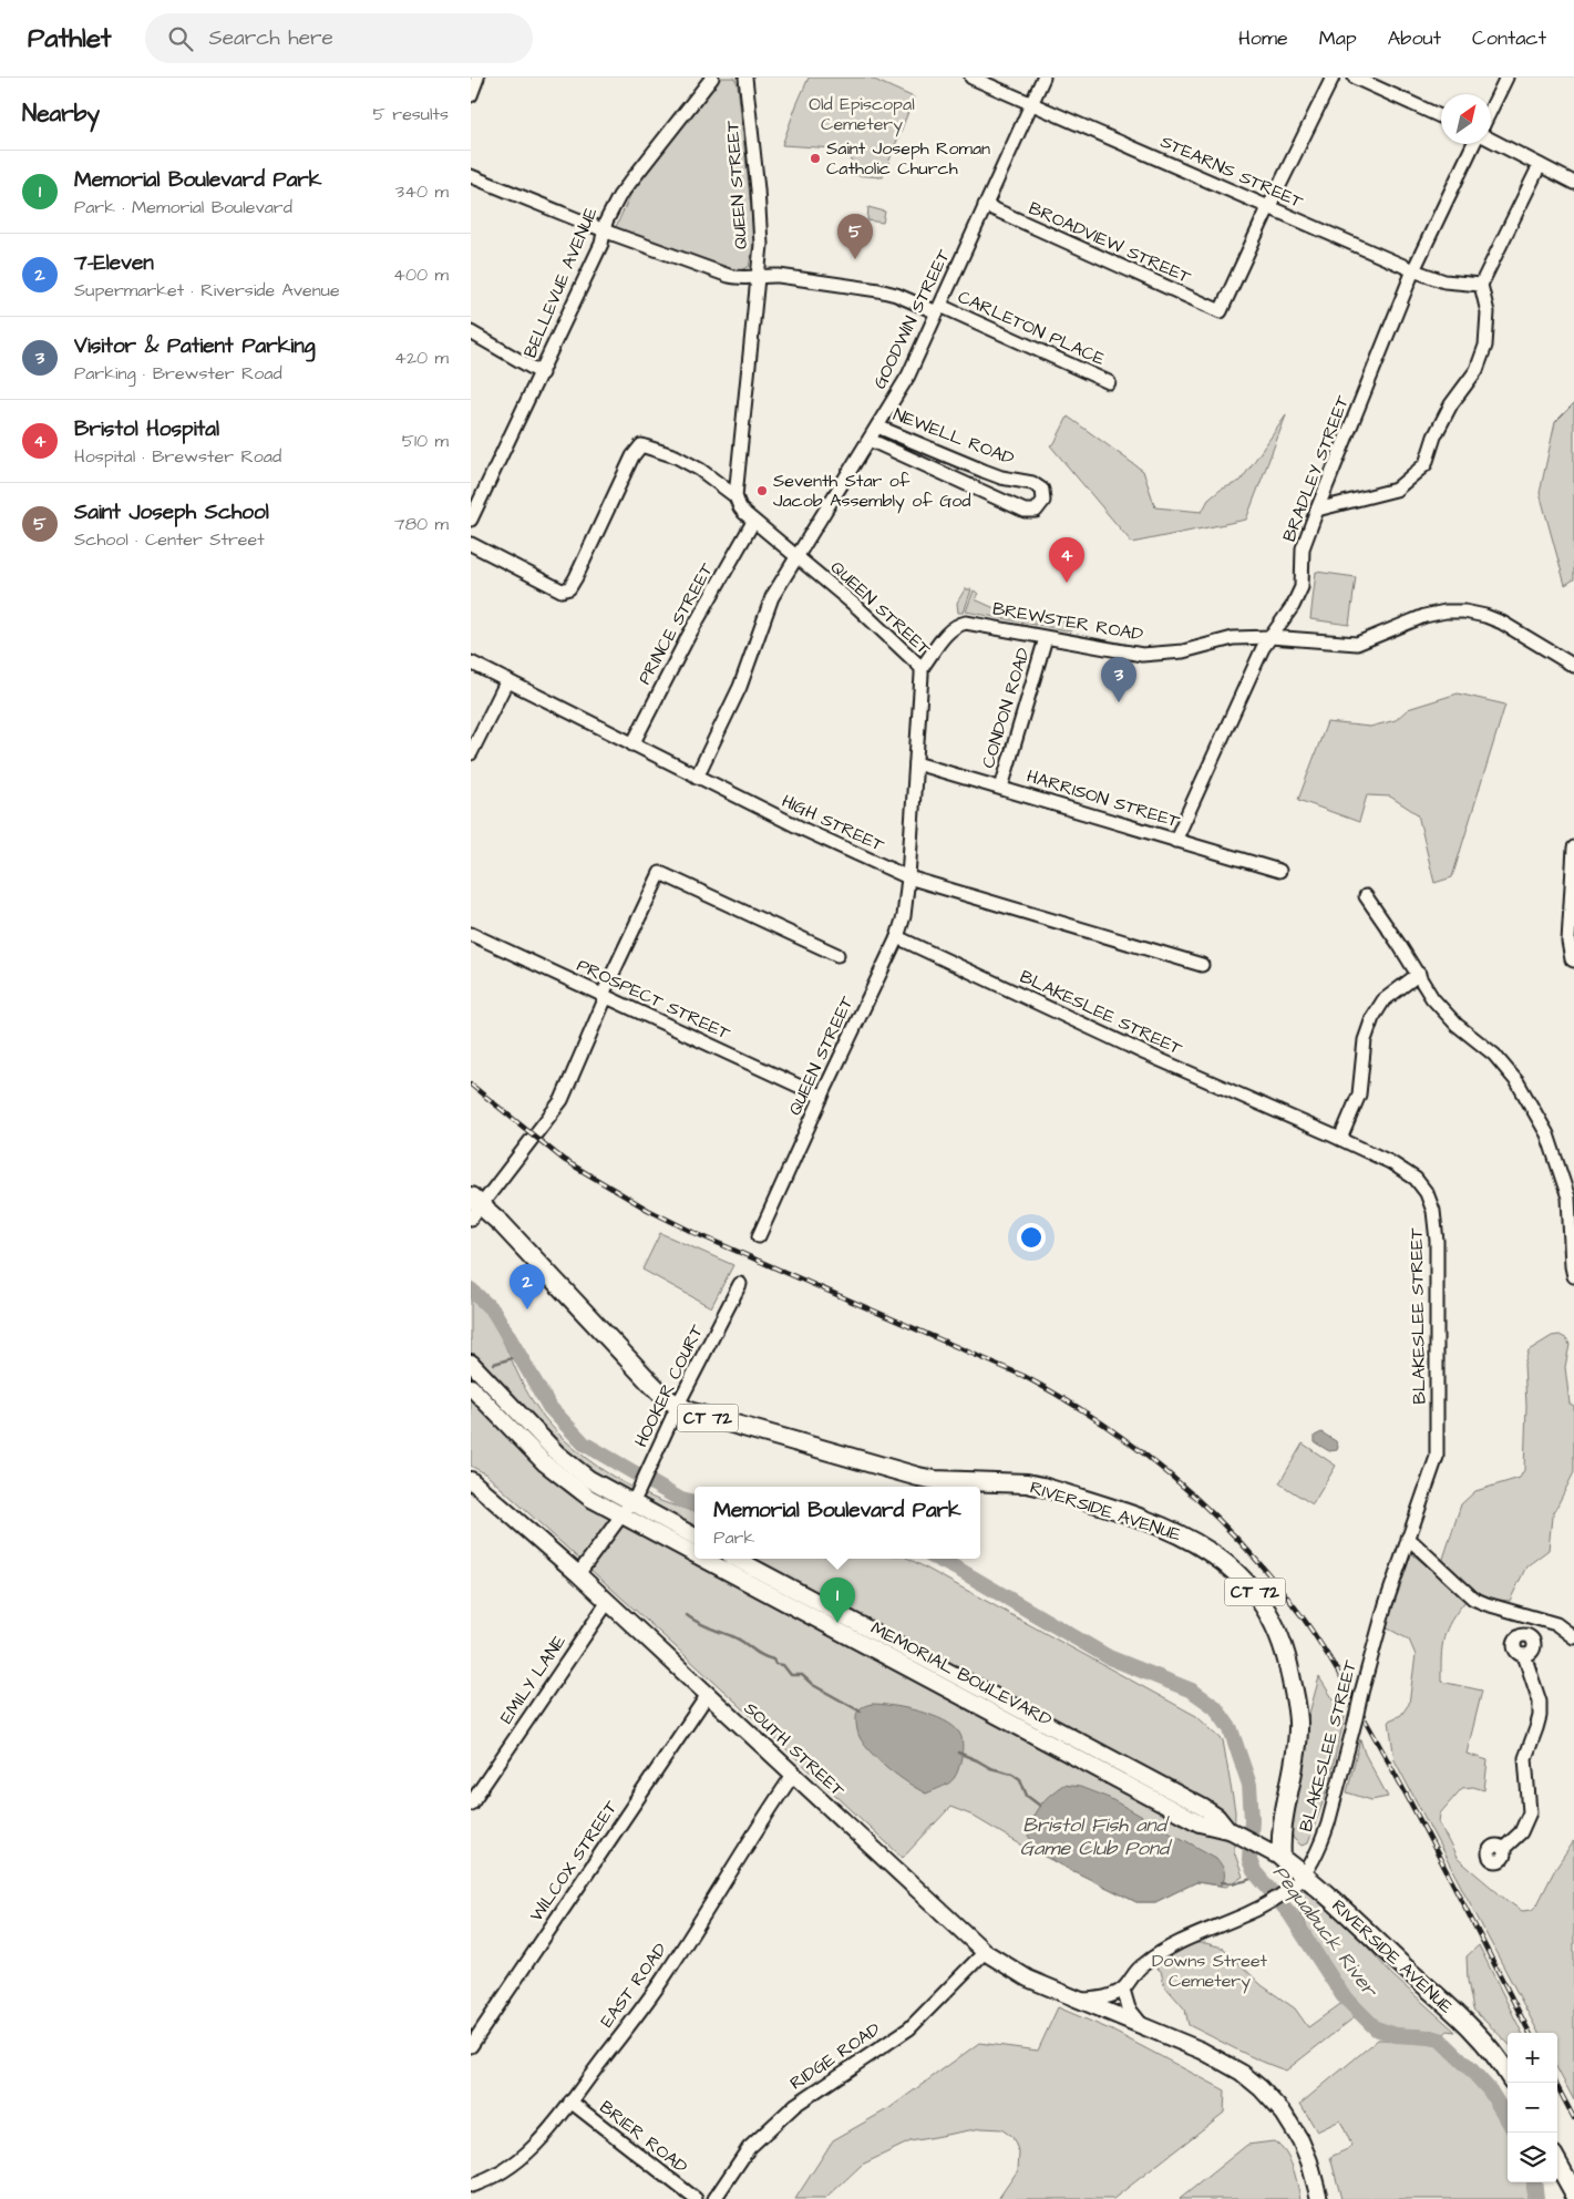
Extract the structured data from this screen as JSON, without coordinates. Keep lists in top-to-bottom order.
{
  "streets": {
    "highway": ["CT 72", "RIVERSIDE AVENUE"],
    "main road": ["MEMORIAL BOULEVARD", "SOUTH STREET"],
    "street": [
      "STEARNS STREET",
      "QUEEN STREET",
      "BROADVIEW STREET",
      "BELLEVUE AVENUE",
      "GOODWIN STREET",
      "CARLETON PLACE",
      "NEWELL ROAD",
      "BRADLEY STREET",
      "BREWSTER ROAD",
      "PRINCE STREET",
      "CONDON ROAD",
      "HARRISON STREET",
      "HIGH STREET",
      "PROSPECT STREET",
      "BLAKESLEE STREET",
      "HOOKER COURT",
      "EMILY LANE",
      "WILCOX STREET",
      "EAST ROAD",
      "RIDGE ROAD",
      "BRIER ROAD"
    ]
  },
  "crossings": [
    ["STEARNS STREET", "BROADVIEW STREET"],
    ["STEARNS STREET", "GOODWIN STREET"],
    ["STEARNS STREET", "BRADLEY STREET"],
    ["QUEEN STREET", "GOODWIN STREET"],
    ["QUEEN STREET", "CARLETON PLACE"],
    ["QUEEN STREET", "BREWSTER ROAD"],
    ["QUEEN STREET", "PRINCE STREET"],
    ["QUEEN STREET", "HARRISON STREET"],
    ["QUEEN STREET", "HIGH STREET"],
    ["QUEEN STREET", "PROSPECT STREET"],
    ["QUEEN STREET", "BLAKESLEE STREET"],
    ["BROADVIEW STREET", "GOODWIN STREET"],
    ["BELLEVUE AVENUE", "CARLETON PLACE"],
    ["GOODWIN STREET", "CARLETON PLACE"],
    ["GOODWIN STREET", "NEWELL ROAD"],
    ["GOODWIN STREET", "HIGH STREET"],
    ["BRADLEY STREET", "BREWSTER ROAD"],
    ["BRADLEY STREET", "HARRISON STREET"],
    ["BREWSTER ROAD", "CONDON ROAD"],
    ["PRINCE STREET", "HIGH STREET"],
    ["CONDON ROAD", "HARRISON STREET"],
    ["BLAKESLEE STREET", "RIVERSIDE AVENUE"],
    ["HOOKER COURT", "RIVERSIDE AVENUE"],
    ["HOOKER COURT", "MEMORIAL BOULEVARD"],
    ["HOOKER COURT", "SOUTH STREET"],
    ["RIVERSIDE AVENUE", "MEMORIAL BOULEVARD"],
    ["EMILY LANE", "SOUTH STREET"],
    ["SOUTH STREET", "WILCOX STREET"],
    ["SOUTH STREET", "EAST ROAD"],
    ["SOUTH STREET", "RIDGE ROAD"],
    ["EAST ROAD", "BRIER ROAD"]
  ],
  "water": ["Bristol Fish and Game Club Pond", "Pequabuck River"],
  "parks": ["Old Episcopal Cemetery", "Downs Street Cemetery"],
  "places": ["Saint Joseph Roman Catholic Church", "Seventh Star of Jacob Assembly of God"],
  "north": "top right",
  "page": {
    "header": "Pathlet",
    "search": "Search here",
    "nav": [
      "Home",
      "Map",
      "About",
      "Contact"
    ],
    "heading": ["Nearby", "5 results"],
    "list": [
      {
        "mark": "1",
        "name": "Memorial Boulevard Park",
        "note": "Park · Memorial Boulevard",
        "value": "340 m"
      },
      {
        "mark": "2",
        "name": "7-Eleven",
        "note": "Supermarket · Riverside Avenue",
        "value": "400 m"
      },
      {
        "mark": "3",
        "name": "Visitor & Patient Parking",
        "note": "Parking · Brewster Road",
        "value": "420 m"
      },
      {
        "mark": "4",
        "name": "Bristol Hospital",
        "note": "Hospital · Brewster Road",
        "value": "510 m"
      },
      {
        "mark": "5",
        "name": "Saint Joseph School",
        "note": "School · Center Street",
        "value": "780 m"
      }
    ],
    "pins": [
      "5",
      "4",
      "3",
      "2",
      "1"
    ],
    "popup": ["Memorial Boulevard Park", "Park"],
    "map_buttons": ["+", "−"]
  }
}
